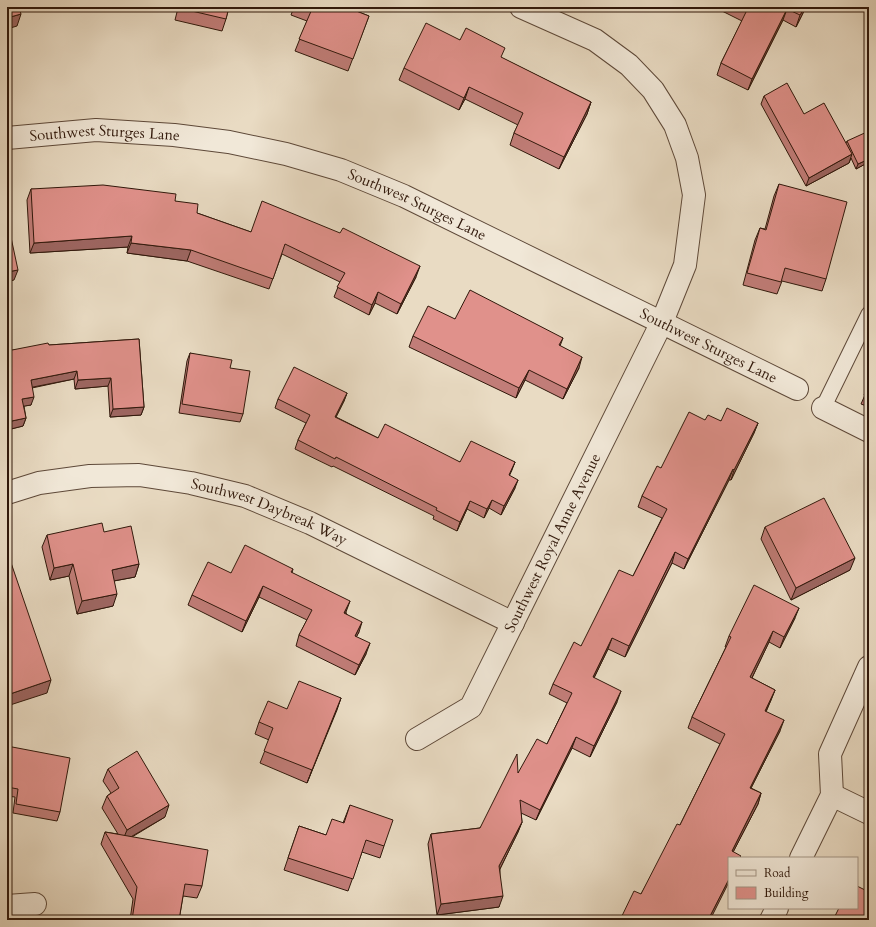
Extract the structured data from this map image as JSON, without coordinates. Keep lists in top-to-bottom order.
{
  "streets": {
    "street": ["Southwest Sturges Lane", "Southwest Daybreak Way", "Southwest Royal Anne Avenue"]
  },
  "crossings": [
    ["Southwest Sturges Lane", "Southwest Royal Anne Avenue"],
    ["Southwest Daybreak Way", "Southwest Royal Anne Avenue"]
  ],
  "legend": ["Road", "Building"]
}
